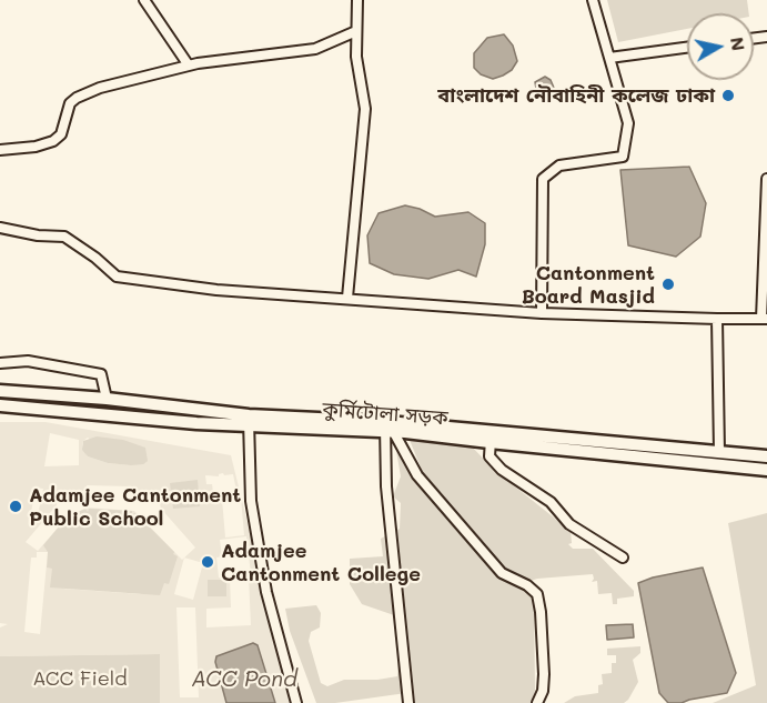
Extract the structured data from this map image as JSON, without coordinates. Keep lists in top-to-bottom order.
{
  "streets": {
    "main road": ["কুর্মিটোলা সড়ক"]
  },
  "water": ["ACC Pond"],
  "parks": ["ACC Field"],
  "places": [
    "বাংলাদেশ নৌবাহিনী কলেজ ঢাকা",
    "Cantonment Board Masjid",
    "Adamjee Cantonment Public School",
    "Adamjee Cantonment College"
  ],
  "north": "right"
}
